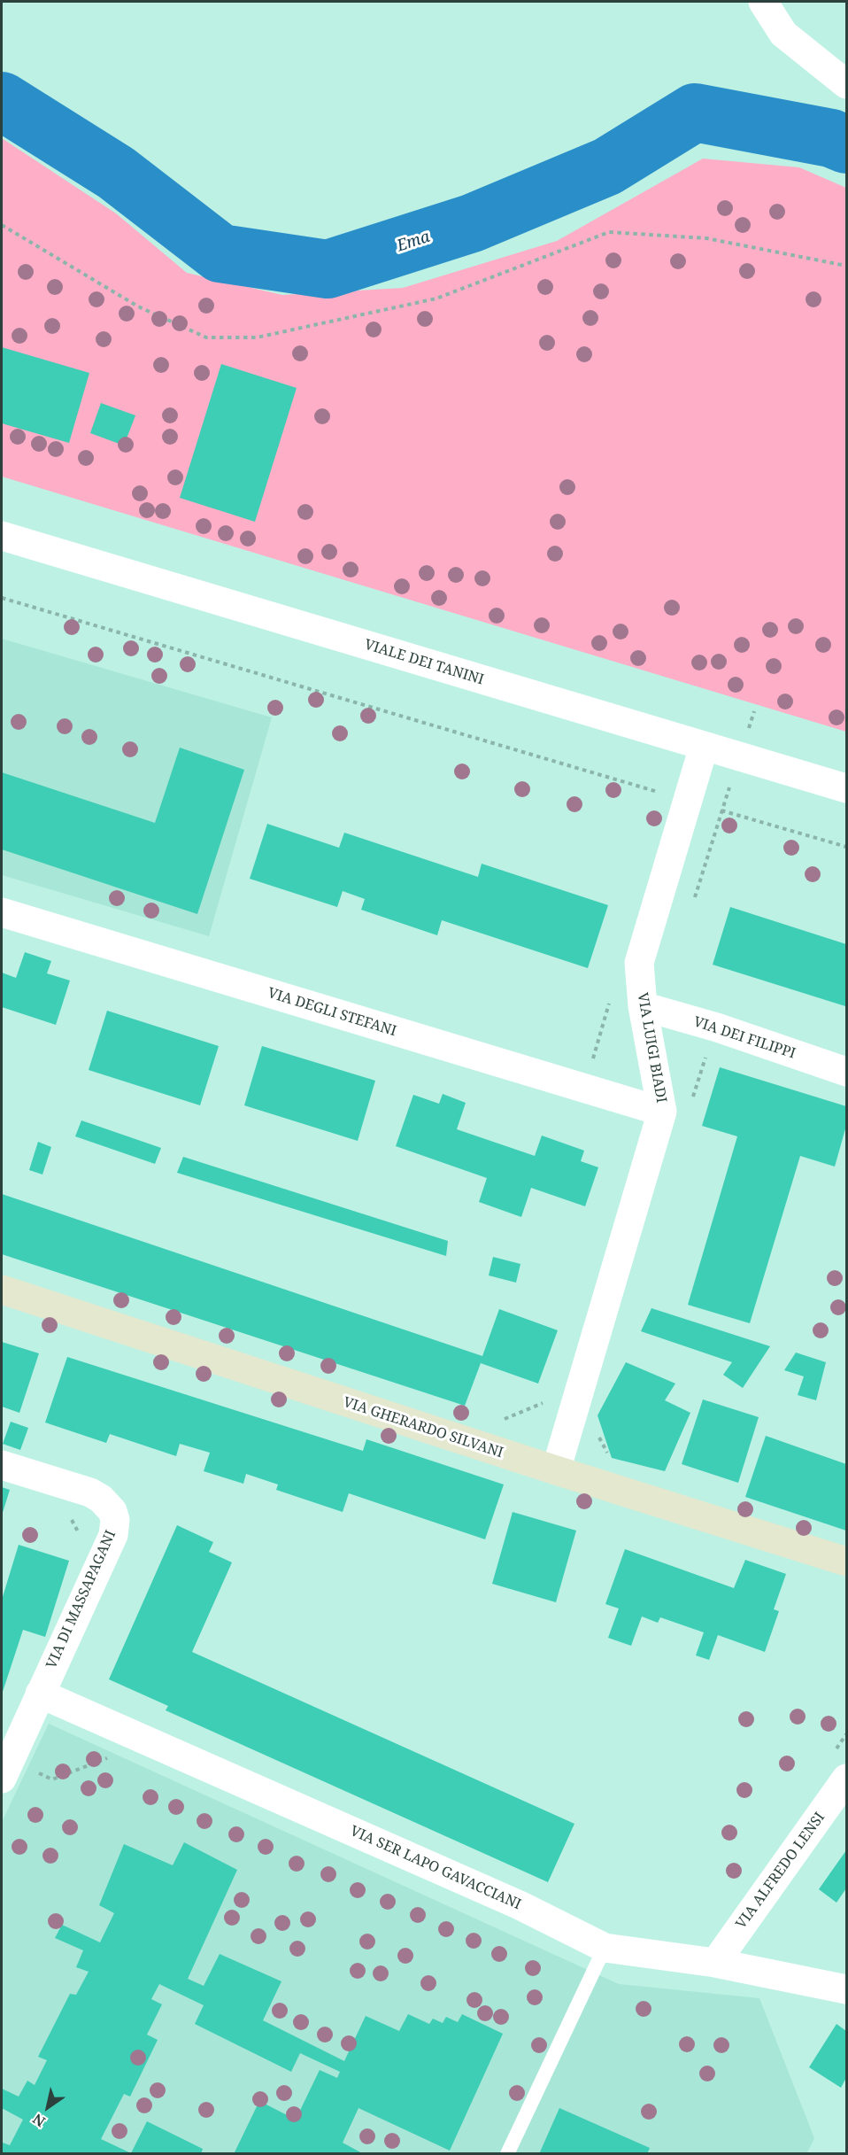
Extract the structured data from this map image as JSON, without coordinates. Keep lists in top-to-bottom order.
{
  "streets": {
    "main road": ["VIA GHERARDO SILVANI"],
    "street": [
      "VIALE DEI TANINI",
      "VIA DEGLI STEFANI",
      "VIA DEI FILIPPI",
      "VIA LUIGI BIADI",
      "VIA DI MASSAPAGANI",
      "VIA SER LAPO GAVACCIANI",
      "VIA ALFREDO LENSI"
    ]
  },
  "crossings": [
    ["VIALE DEI TANINI", "VIA LUIGI BIADI"],
    ["VIA DEGLI STEFANI", "VIA LUIGI BIADI"],
    ["VIA DEI FILIPPI", "VIA LUIGI BIADI"],
    ["VIA LUIGI BIADI", "VIA GHERARDO SILVANI"],
    ["VIA DI MASSAPAGANI", "VIA SER LAPO GAVACCIANI"],
    ["VIA SER LAPO GAVACCIANI", "VIA ALFREDO LENSI"]
  ],
  "water": ["Ema"],
  "north": "bottom left"
}
